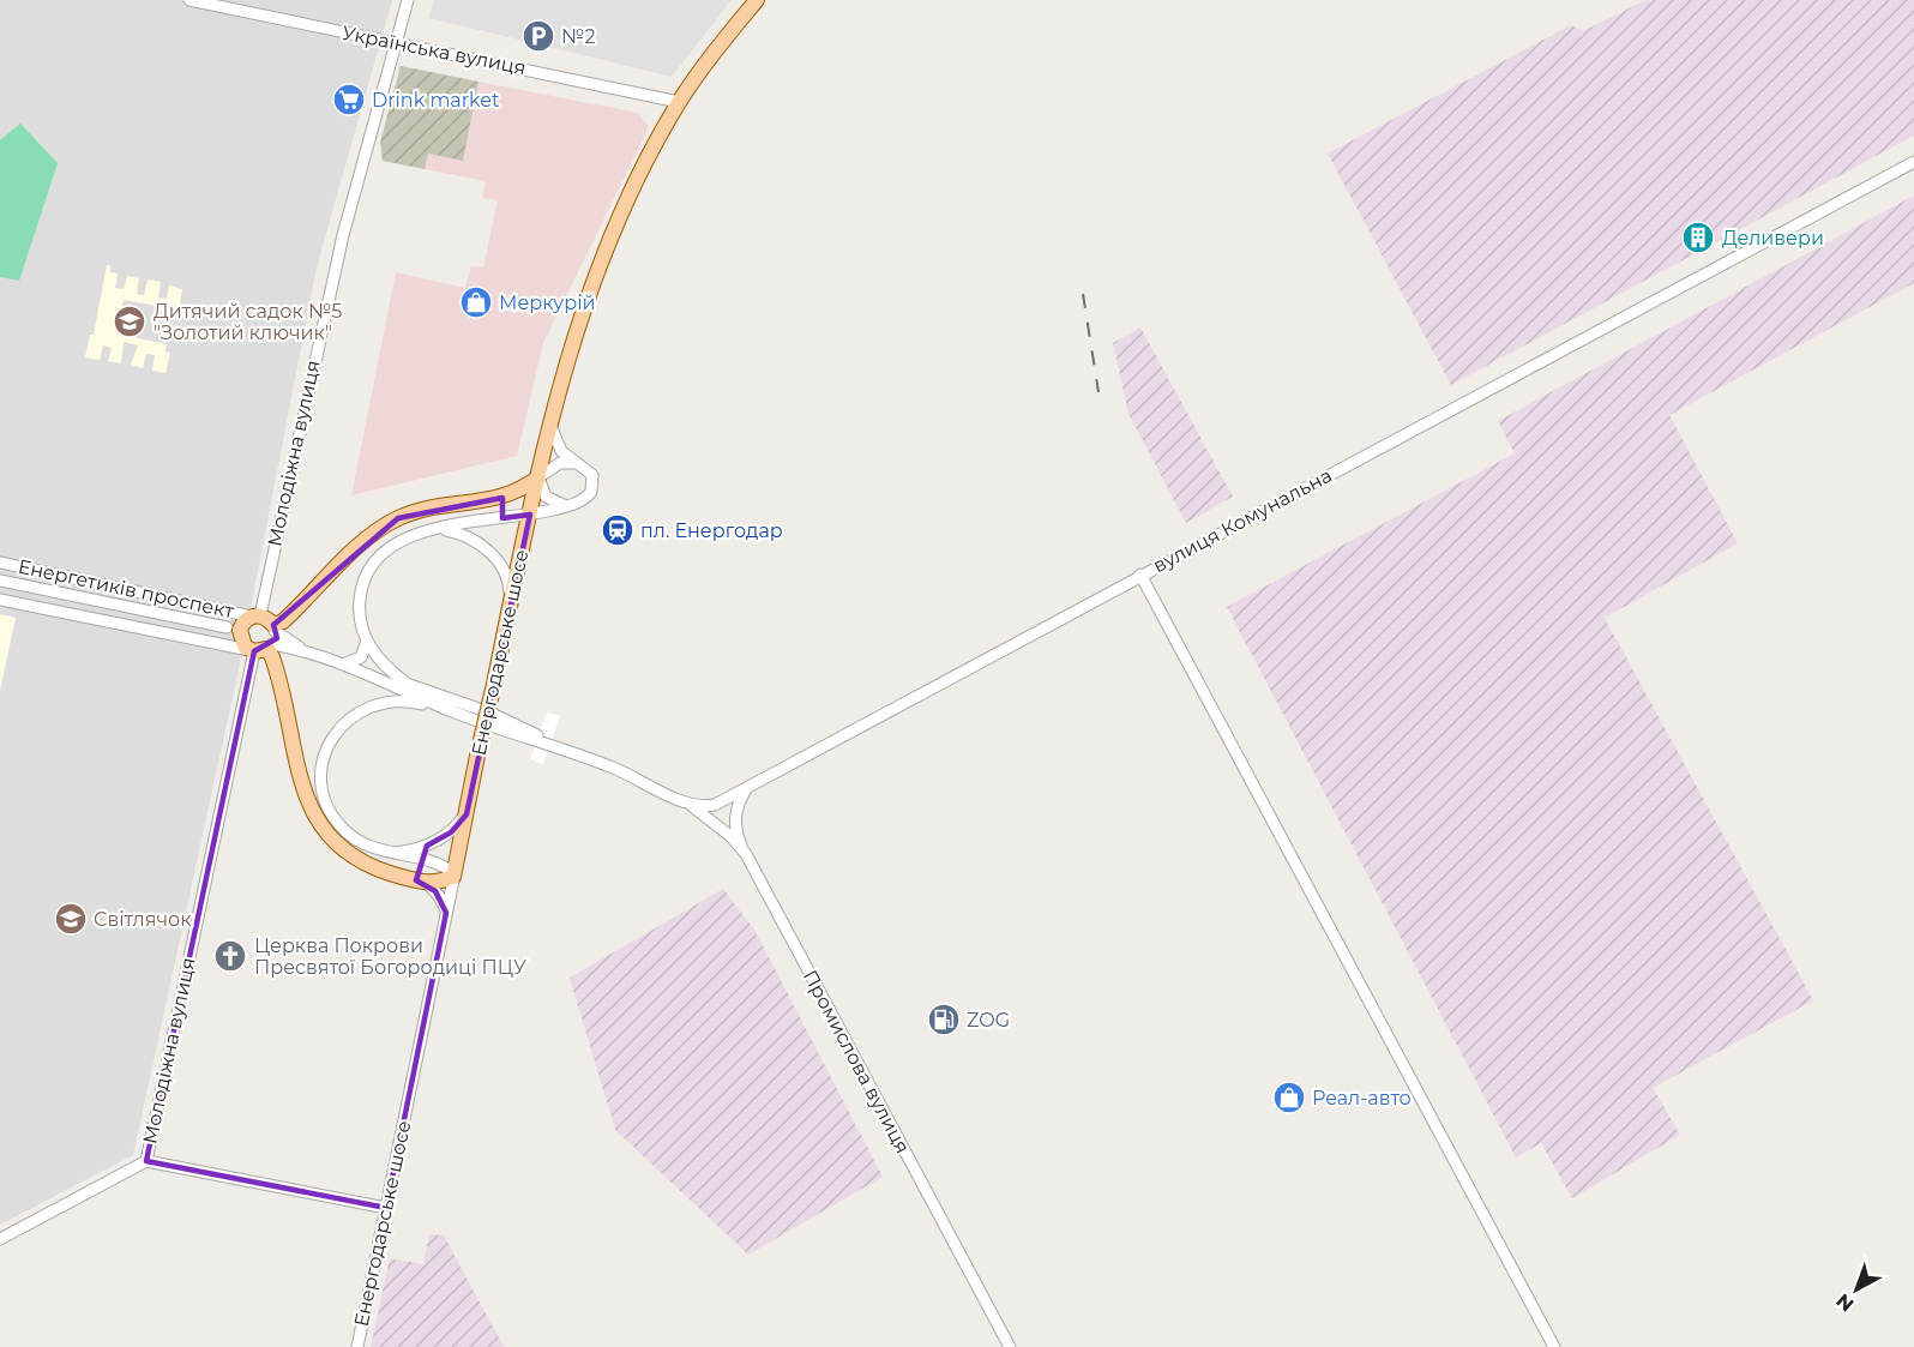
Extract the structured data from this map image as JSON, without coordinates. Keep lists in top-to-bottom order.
{
  "streets": {
    "main road": ["Енергодарське шосе"],
    "street": [
      "Українська вулиця",
      "Молодіжна вулиця",
      "вулиця Комунальна",
      "Енергетиків проспект",
      "Промислова вулиця"
    ]
  },
  "crossings": [
    ["Українська вулиця", "Молодіжна вулиця"],
    ["Українська вулиця", "Енергодарське шосе"],
    ["Молодіжна вулиця", "Енергетиків проспект"],
    ["вулиця Комунальна", "Промислова вулиця"]
  ],
  "places": {
    "parking": ["№2"],
    "supermarket": ["Drink market"],
    "building": ["Деливери"],
    "shop": ["Меркурій", "Реал-авто"],
    "school or university": ["Дитячий садок №5 \"Золотий ключик\"", "Світлячок"],
    "station": ["пл. Енергодар"],
    "church": ["Церква Покрови Пресвятої Богородиці ПЦУ"],
    "fuel station": ["ZOG"]
  },
  "north": "bottom left"
}
